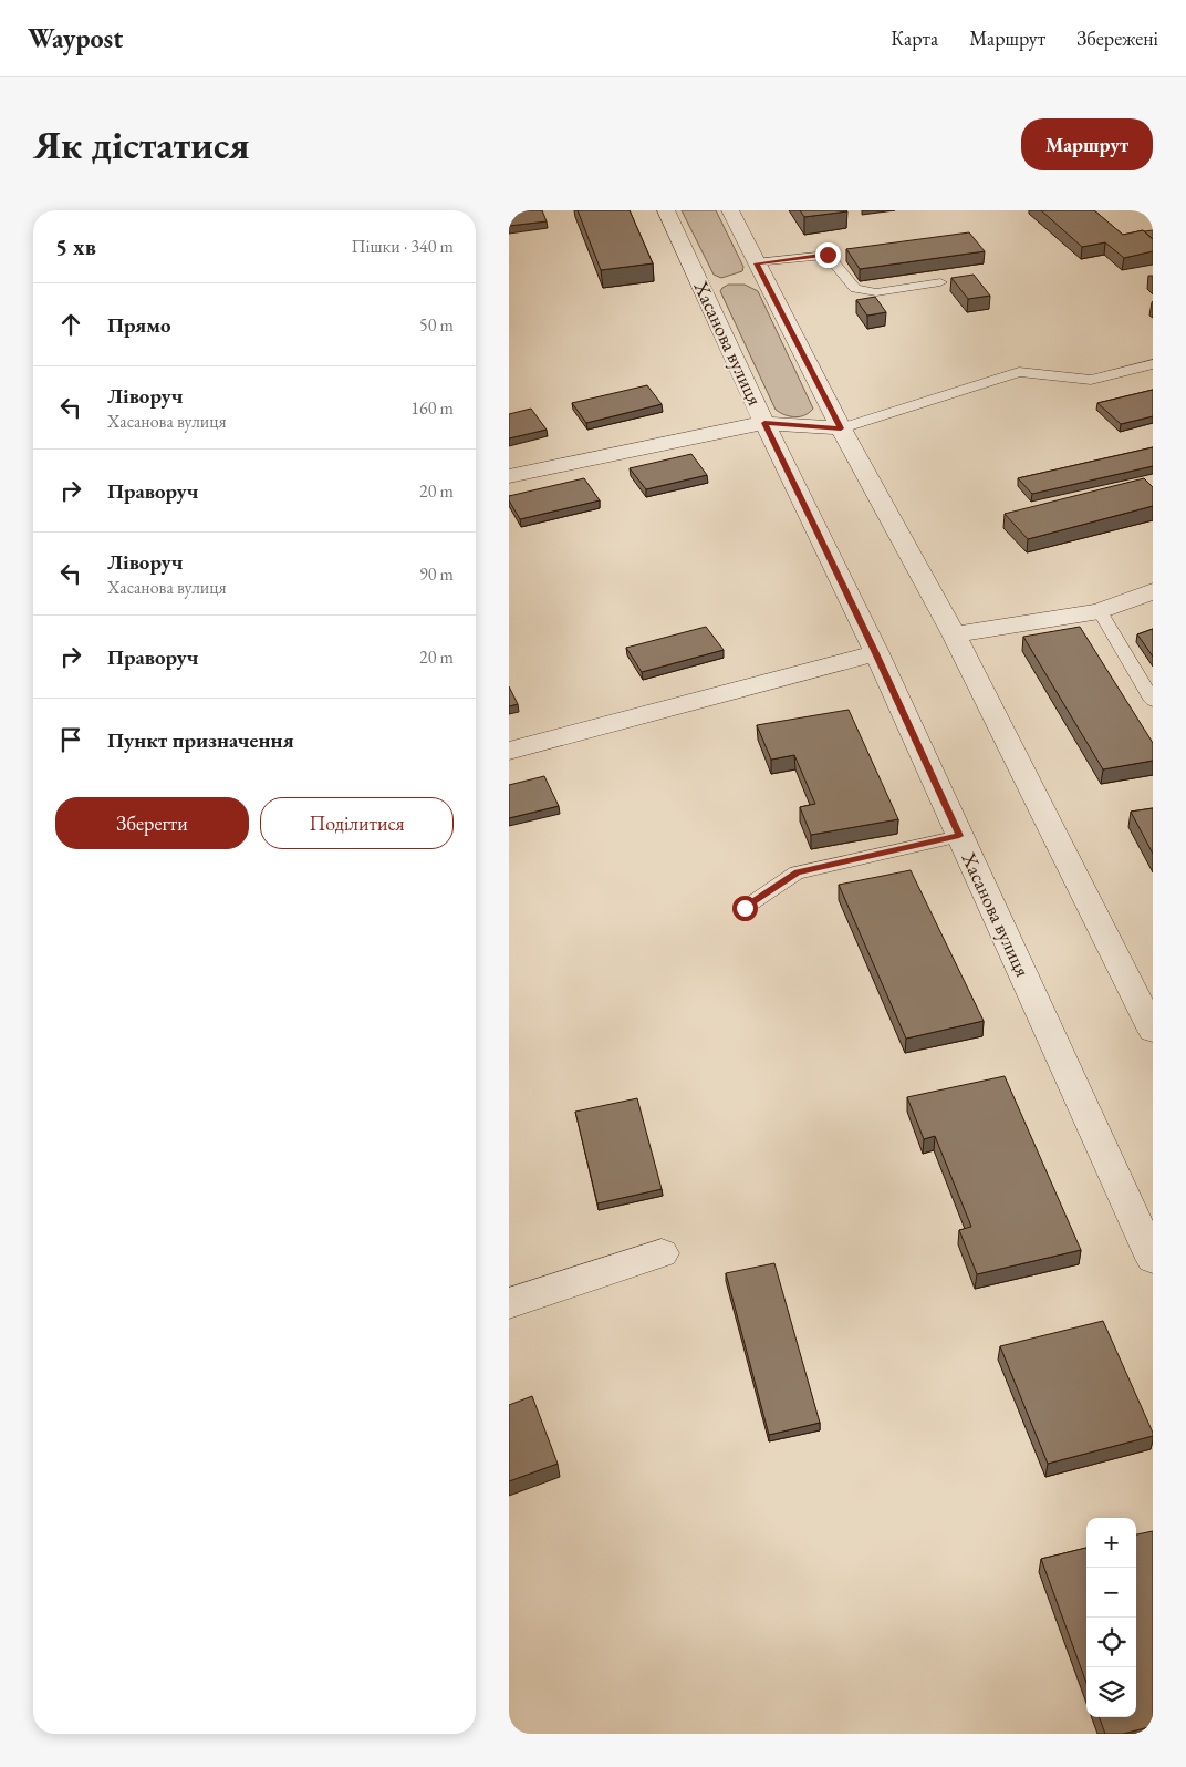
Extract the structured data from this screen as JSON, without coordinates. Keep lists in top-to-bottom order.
{
  "streets": {
    "street": ["Хасанова вулиця"]
  },
  "page": {
    "header": "Waypost",
    "nav": ["Карта", "Маршрут", "Збережені"],
    "buttons": [
      "Маршрут",
      ["Зберегти", "Поділитися"]
    ],
    "title": "Як дістатися",
    "heading": ["5 хв", "Пішки · 340 m"],
    "list": [
      ["Прямо", "50 m"],
      ["Ліворуч", "Хасанова вулиця", "160 m"],
      ["Праворуч", "20 m"],
      ["Ліворуч", "Хасанова вулиця", "90 m"],
      ["Праворуч", "20 m"],
      "Пункт призначення"
    ],
    "map_buttons": ["+", "−"]
  }
}
